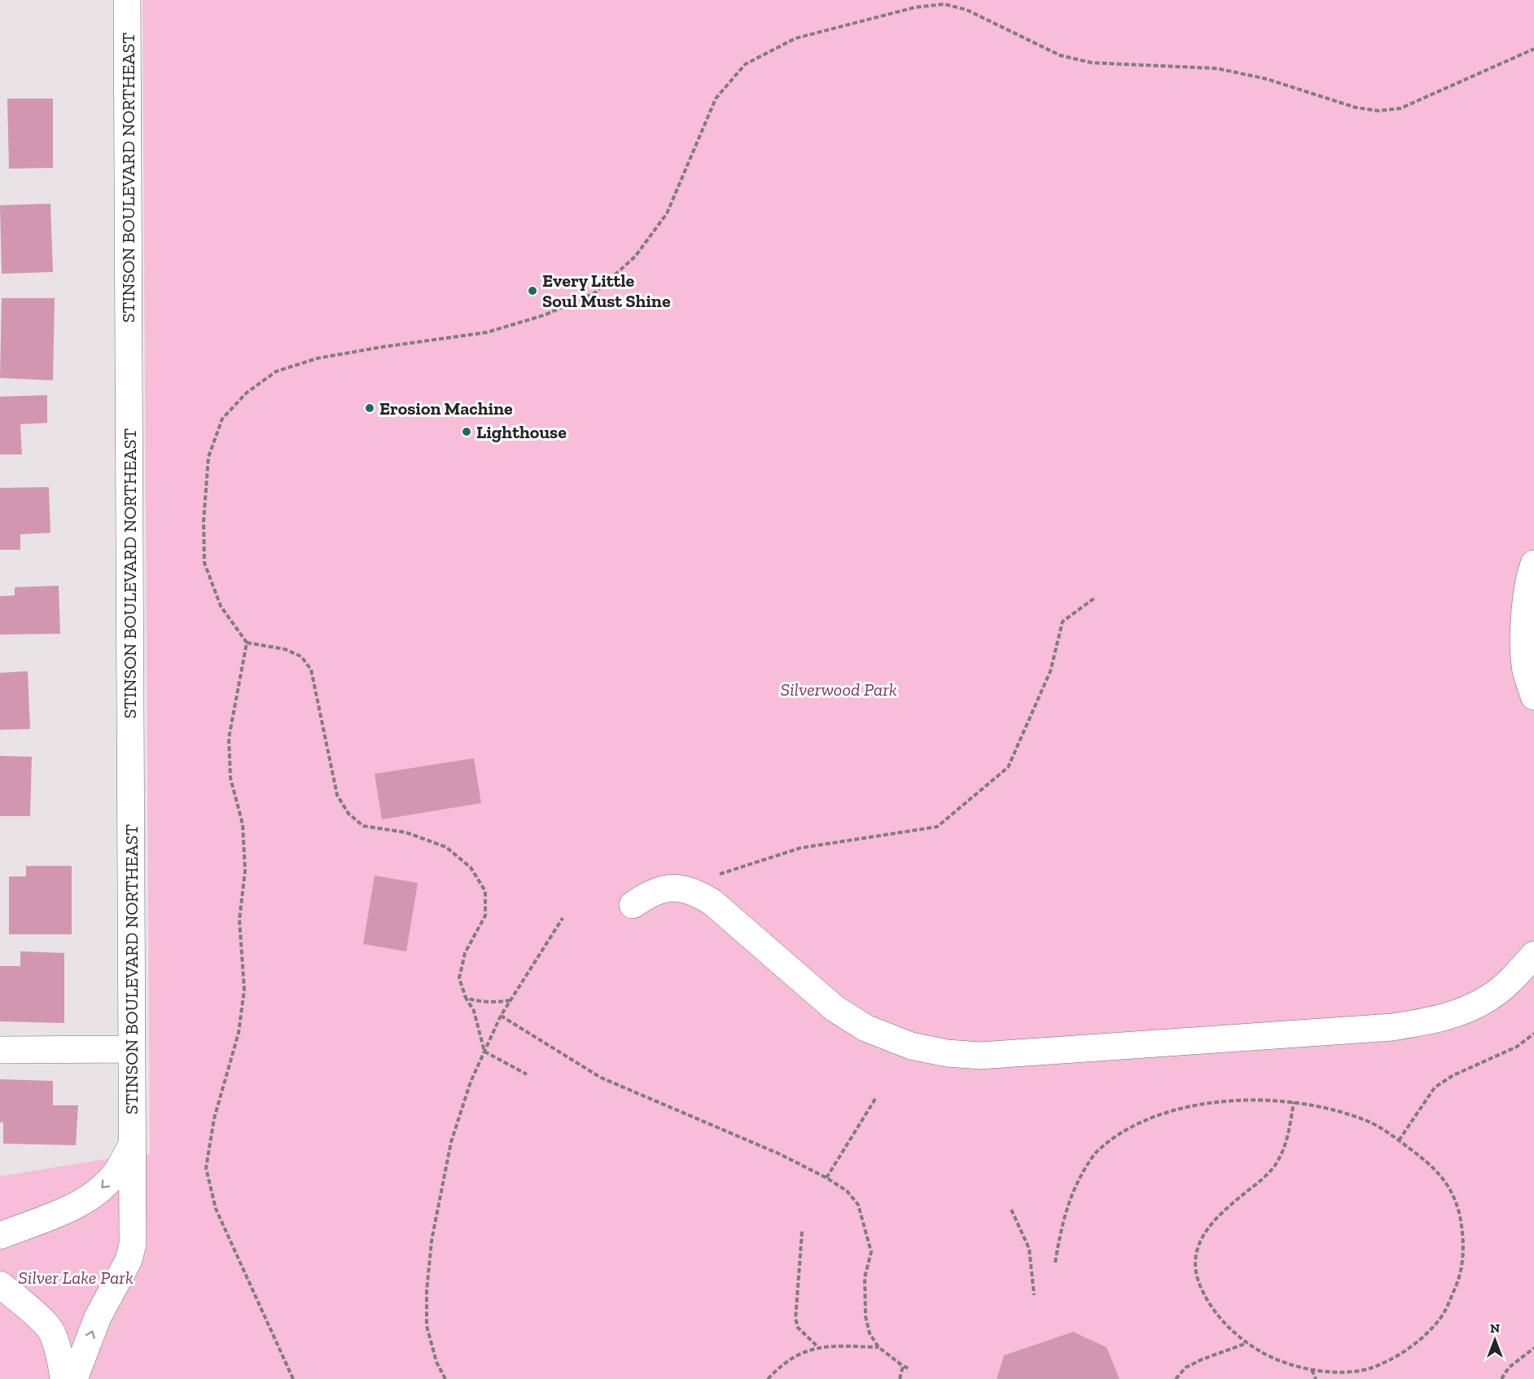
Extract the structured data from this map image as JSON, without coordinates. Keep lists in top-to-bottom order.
{
  "streets": {
    "street": ["STINSON BOULEVARD NORTHEAST"]
  },
  "parks": ["Silverwood Park", "Silver Lake Park"],
  "places": ["Every Little Soul Must Shine", "Erosion Machine", "Lighthouse"],
  "north": "top"
}
